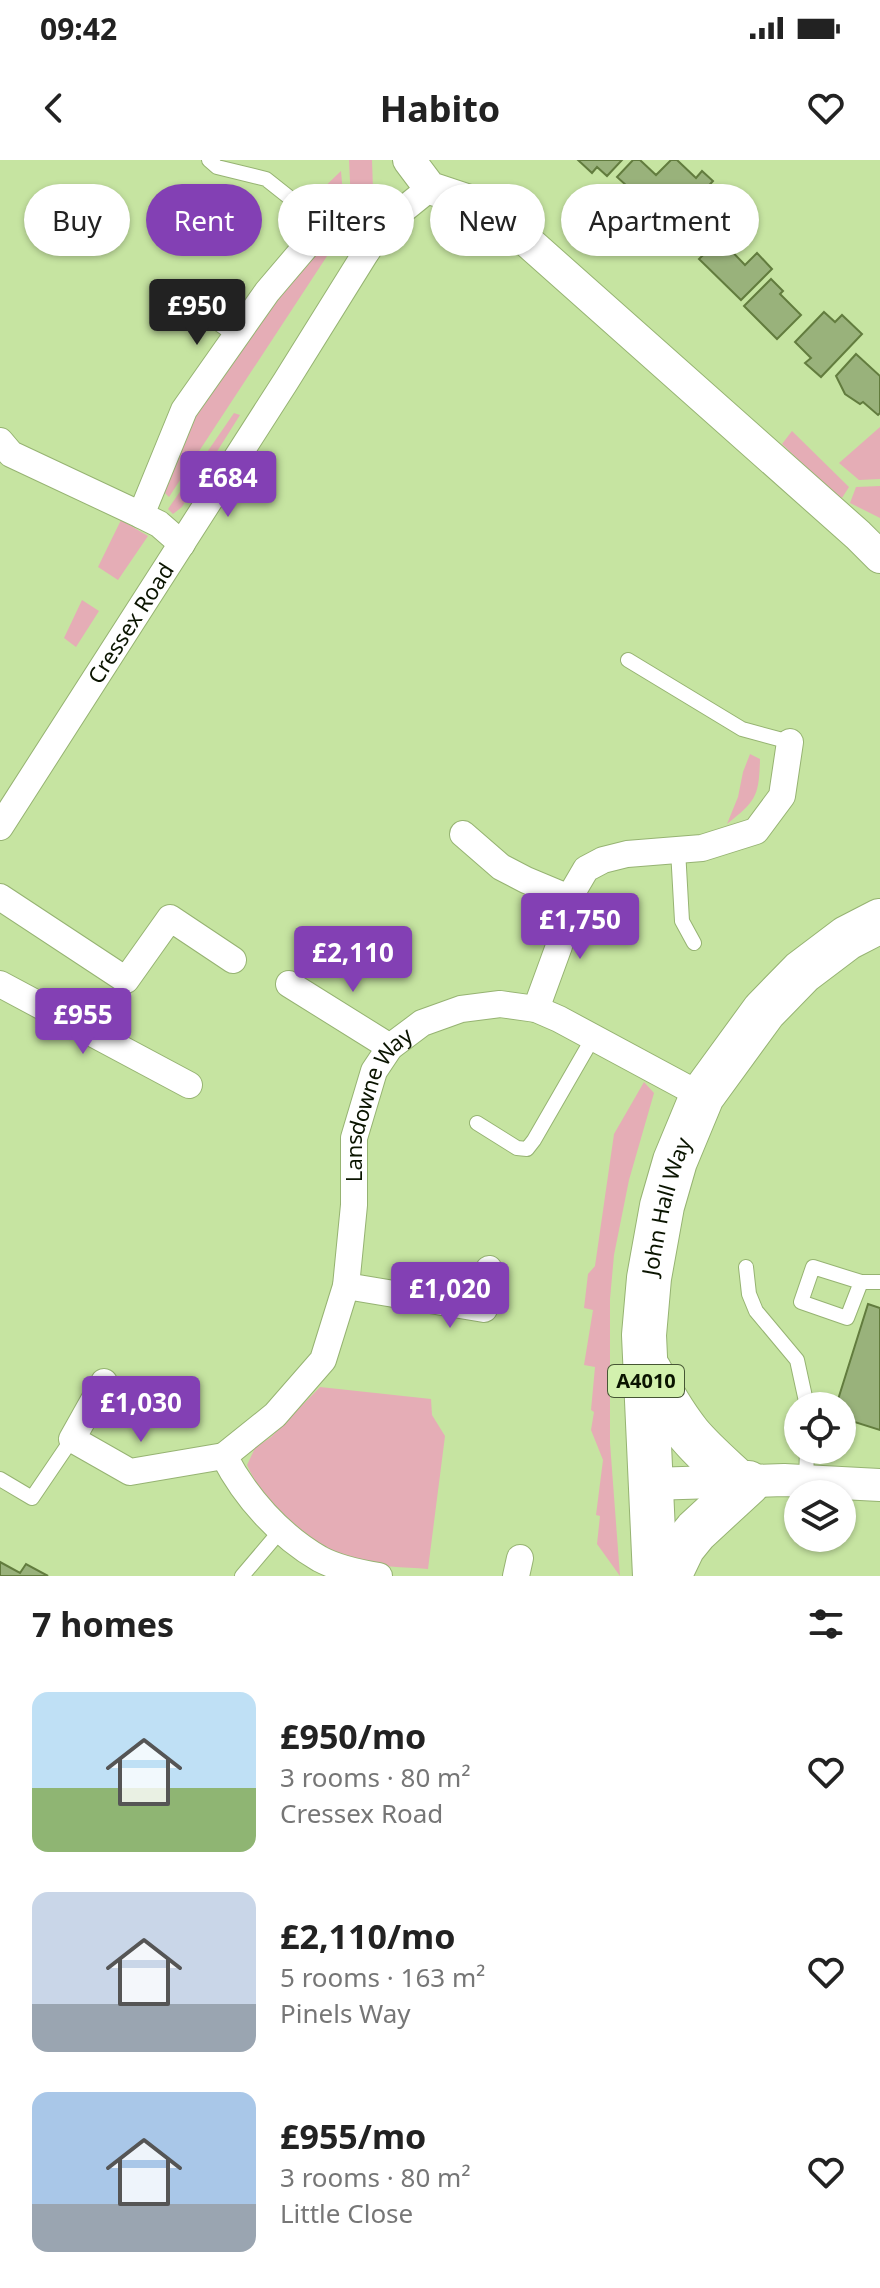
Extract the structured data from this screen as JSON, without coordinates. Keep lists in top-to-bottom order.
{
  "streets": {
    "highway": ["John Hall Way", "A4010"],
    "street": ["Cressex Road", "Lansdowne Way"]
  },
  "crossings": [
    ["Lansdowne Way", "John Hall Way"]
  ],
  "page": {
    "status": "09:42",
    "header": "Habito",
    "chip": [
      "Buy",
      "Rent",
      "Filters",
      "New",
      "Apartment"
    ],
    "price": [
      "£950",
      "£684",
      "£1,750",
      "£2,110",
      "£955",
      "£1,020",
      "£1,030"
    ],
    "heading": "7 homes",
    "list": [
      {
        "name": "£950/mo",
        "note": "3 rooms · 80 m² · Cressex Road"
      },
      {
        "name": "£2,110/mo",
        "note": "5 rooms · 163 m² · Pinels Way"
      },
      {
        "name": "£955/mo",
        "note": "3 rooms · 80 m² · Little Close"
      }
    ]
  }
}
